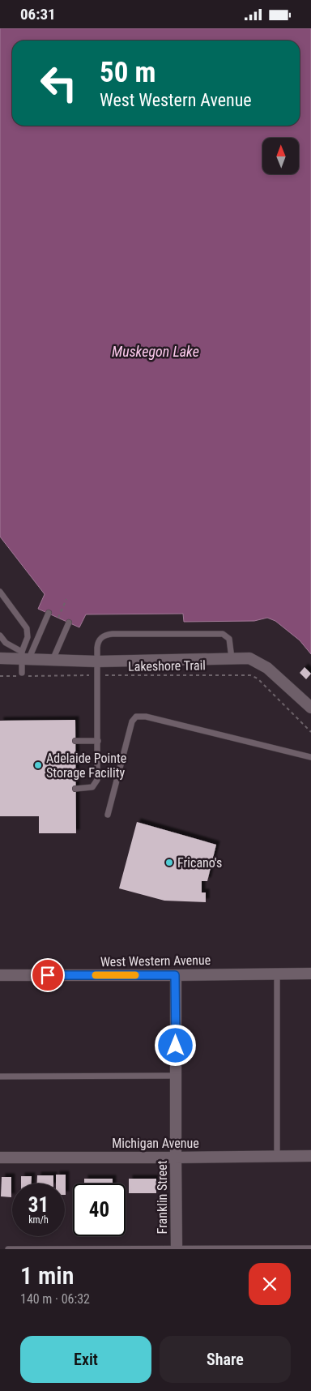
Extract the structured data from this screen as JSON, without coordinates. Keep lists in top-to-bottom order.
{
  "streets": {
    "street": ["West Western Avenue", "Michigan Avenue", "Franklin Street"],
    "path": ["Lakeshore Trail"]
  },
  "crossings": [
    ["West Western Avenue", "Franklin Street"],
    ["Michigan Avenue", "Franklin Street"]
  ],
  "water": ["Muskegon Lake"],
  "places": ["Adelaide Pointe Storage Facility", "Fricano's"],
  "north": "top",
  "page": {
    "status": "06:31",
    "turn": ["50 m", "West Western Avenue"],
    "speed": "31 km/h",
    "limit": "40",
    "heading": ["1 min", "140 m · 06:32"],
    "buttons": ["Exit", "Share"]
  }
}
